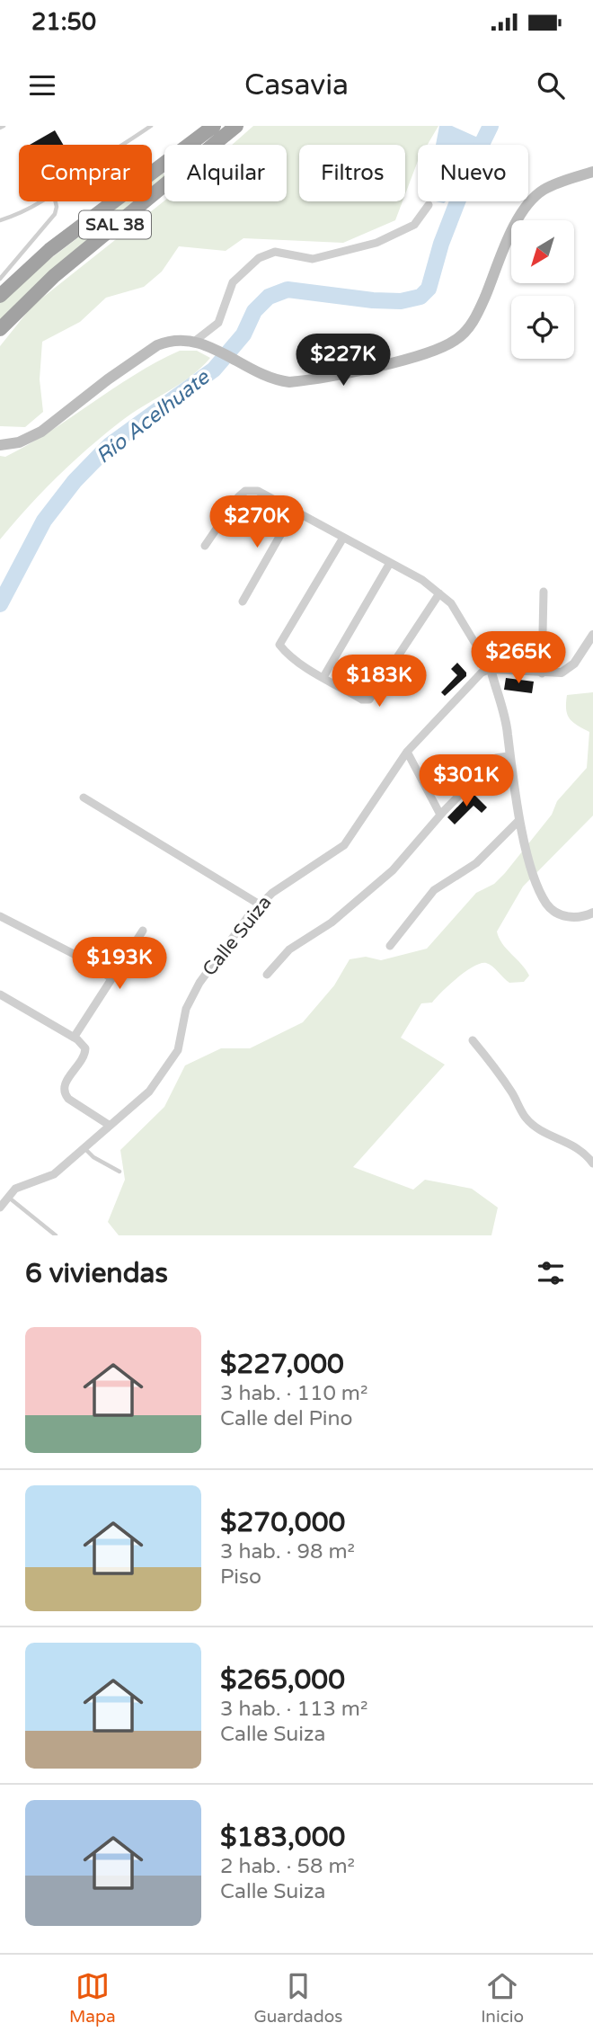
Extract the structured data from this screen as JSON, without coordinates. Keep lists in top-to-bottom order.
{
  "streets": {
    "highway": ["SAL 38"],
    "street": ["Calle Suiza"]
  },
  "water": ["Río Acelhuate"],
  "north": "bottom left",
  "page": {
    "status": "21:50",
    "header": "Casavia",
    "chip": [
      "Comprar",
      "Alquilar",
      "Filtros",
      "Nuevo"
    ],
    "price": [
      "$227K",
      "$270K",
      "$265K",
      "$183K",
      "$301K",
      "$193K"
    ],
    "heading": "6 viviendas",
    "list": [
      {
        "name": "$227,000",
        "note": "3 hab. · 110 m² · Calle del Pino"
      },
      {
        "name": "$270,000",
        "note": "3 hab. · 98 m² · Piso"
      },
      {
        "name": "$265,000",
        "note": "3 hab. · 113 m² · Calle Suiza"
      },
      {
        "name": "$183,000",
        "note": "2 hab. · 58 m² · Calle Suiza"
      }
    ],
    "tabs": ["Mapa", "Guardados", "Inicio"]
  }
}
